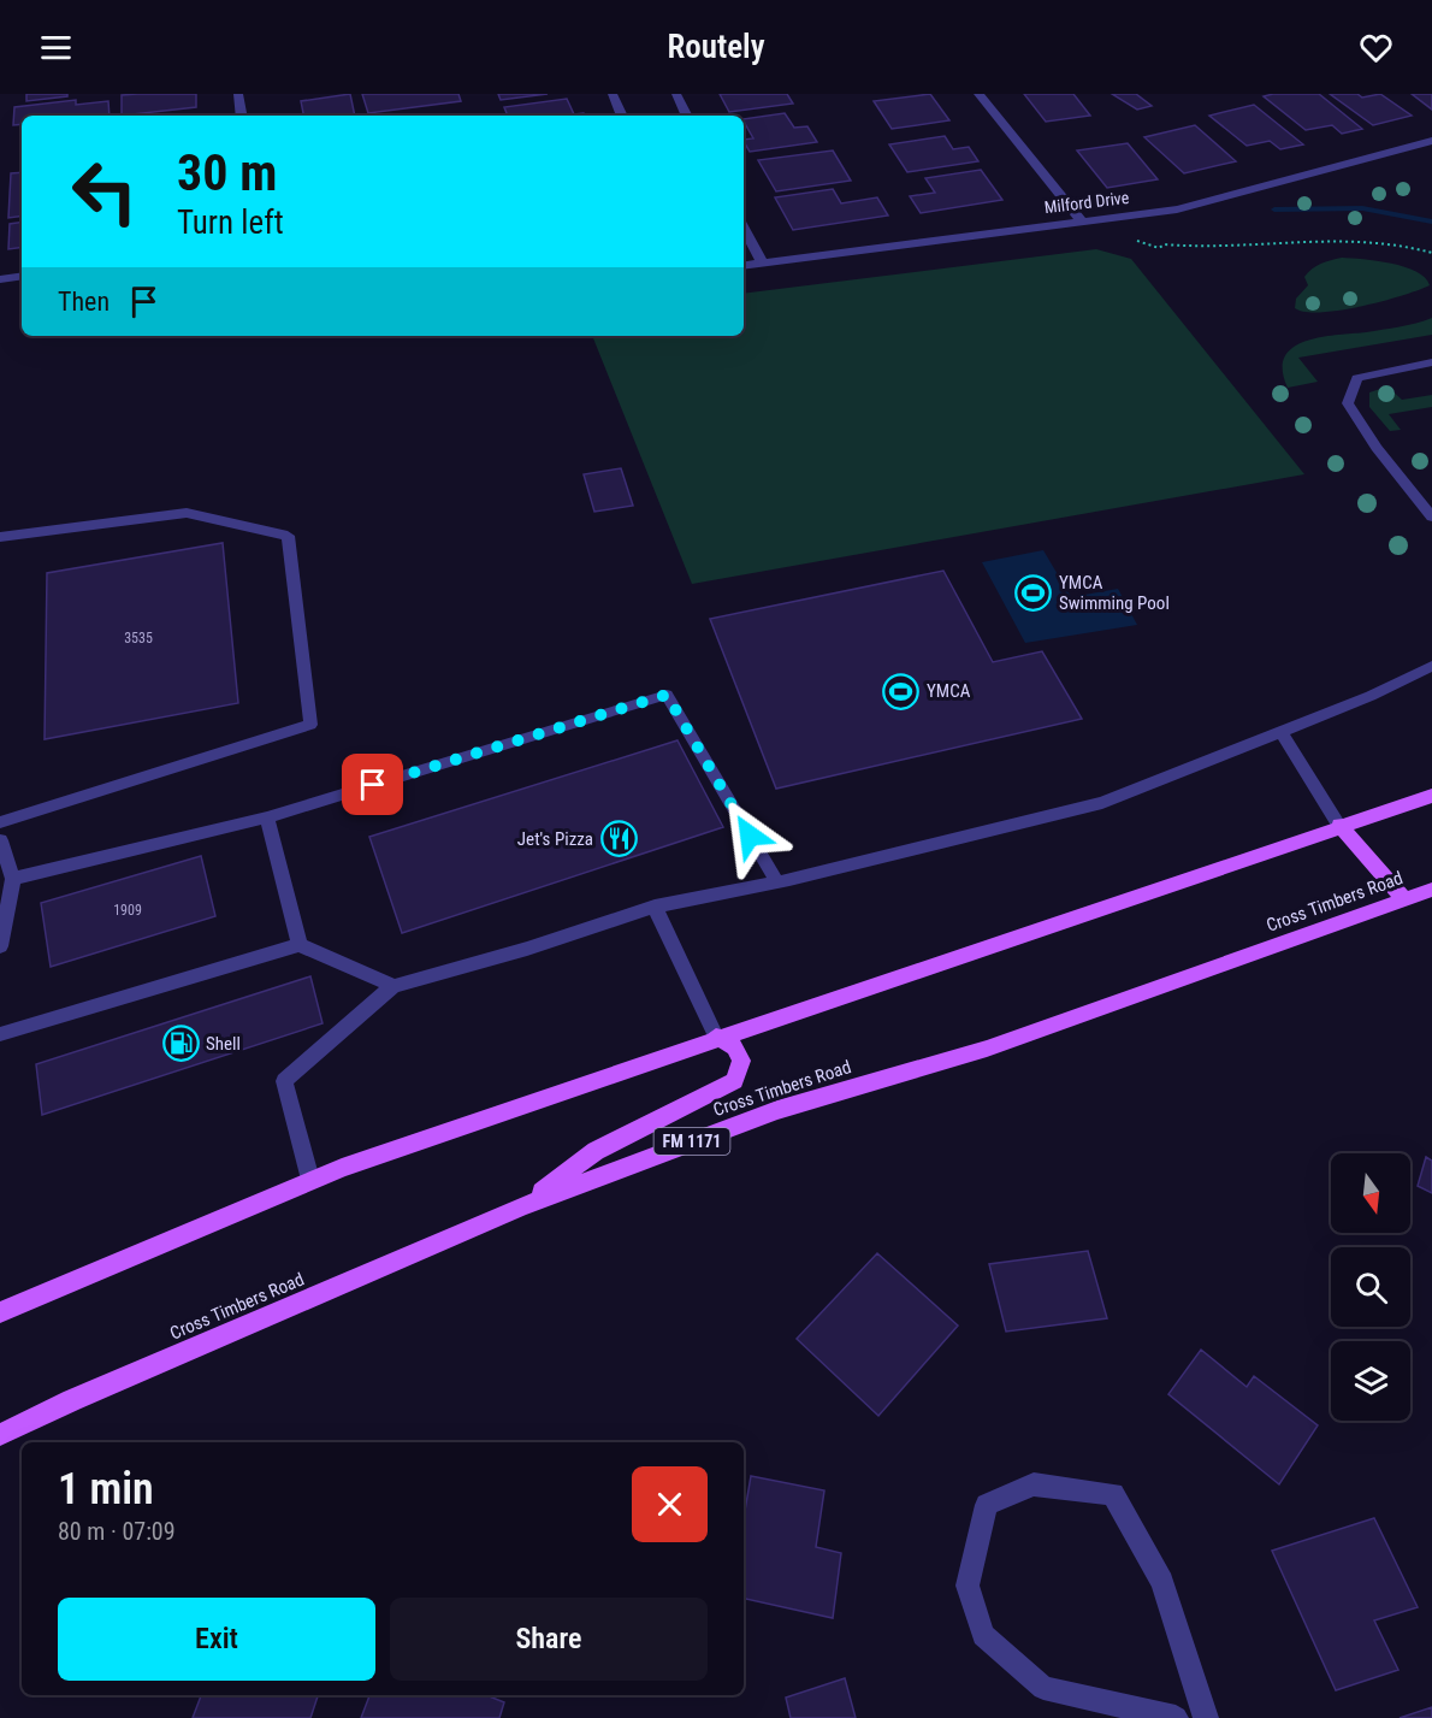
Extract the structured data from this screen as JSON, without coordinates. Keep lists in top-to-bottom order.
{
  "streets": {
    "main road": ["Cross Timbers Road", "FM 1171"],
    "street": ["Milford Drive"]
  },
  "places": {
    "sports": ["YMCA Swimming Pool", "YMCA"],
    "restaurant": ["Jet's Pizza"],
    "fuel station": ["Shell"]
  },
  "house_numbers": ["3535", "1909"],
  "north": "bottom",
  "page": {
    "header": "Routely",
    "turn": ["30 m", "Turn left"],
    "then": "Then",
    "heading": ["1 min", "80 m · 07:09"],
    "buttons": ["Exit", "Share"]
  }
}
